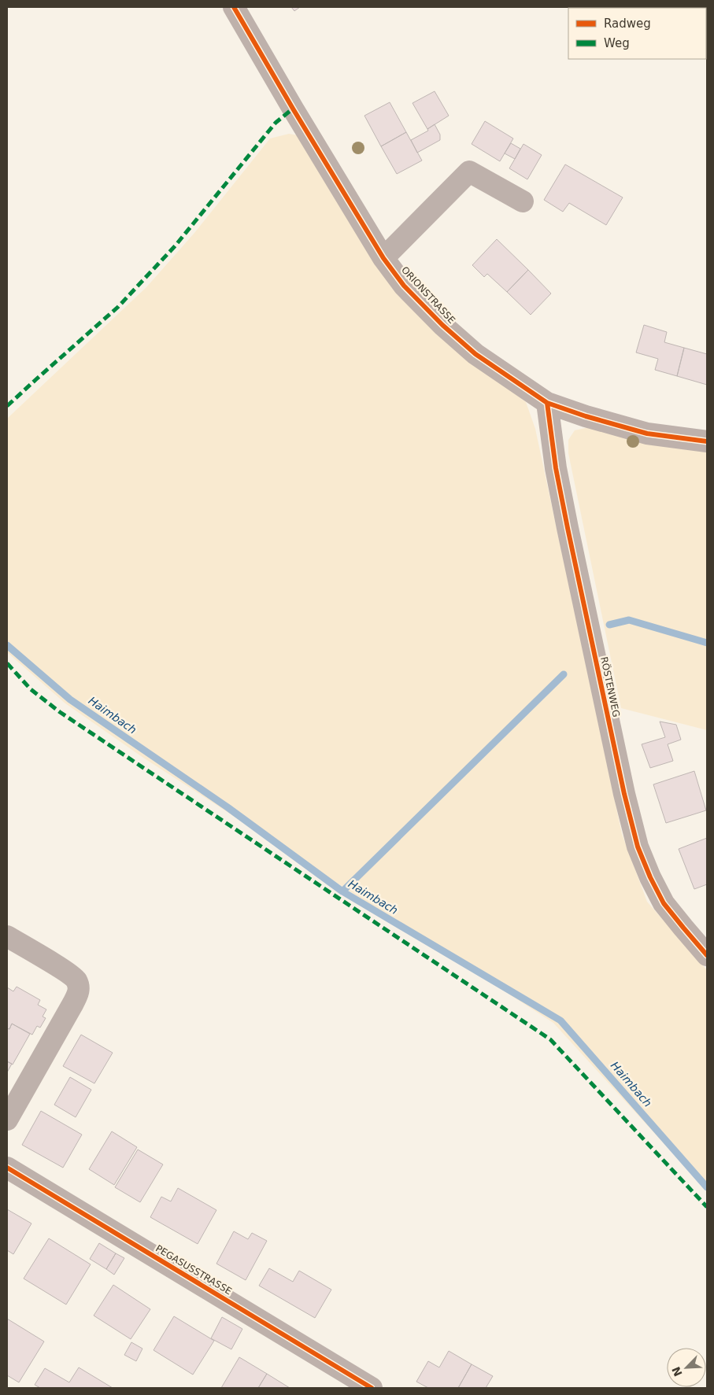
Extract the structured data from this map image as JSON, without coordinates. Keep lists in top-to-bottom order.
{
  "streets": {
    "street": ["ORIONSTRASSE", "RÖSTENWEG", "PEGASUSSTRASSE"]
  },
  "crossings": [
    ["ORIONSTRASSE", "RÖSTENWEG"]
  ],
  "water": ["Haimbach"],
  "legend": ["Radweg", "Weg"],
  "north": "bottom left"
}
